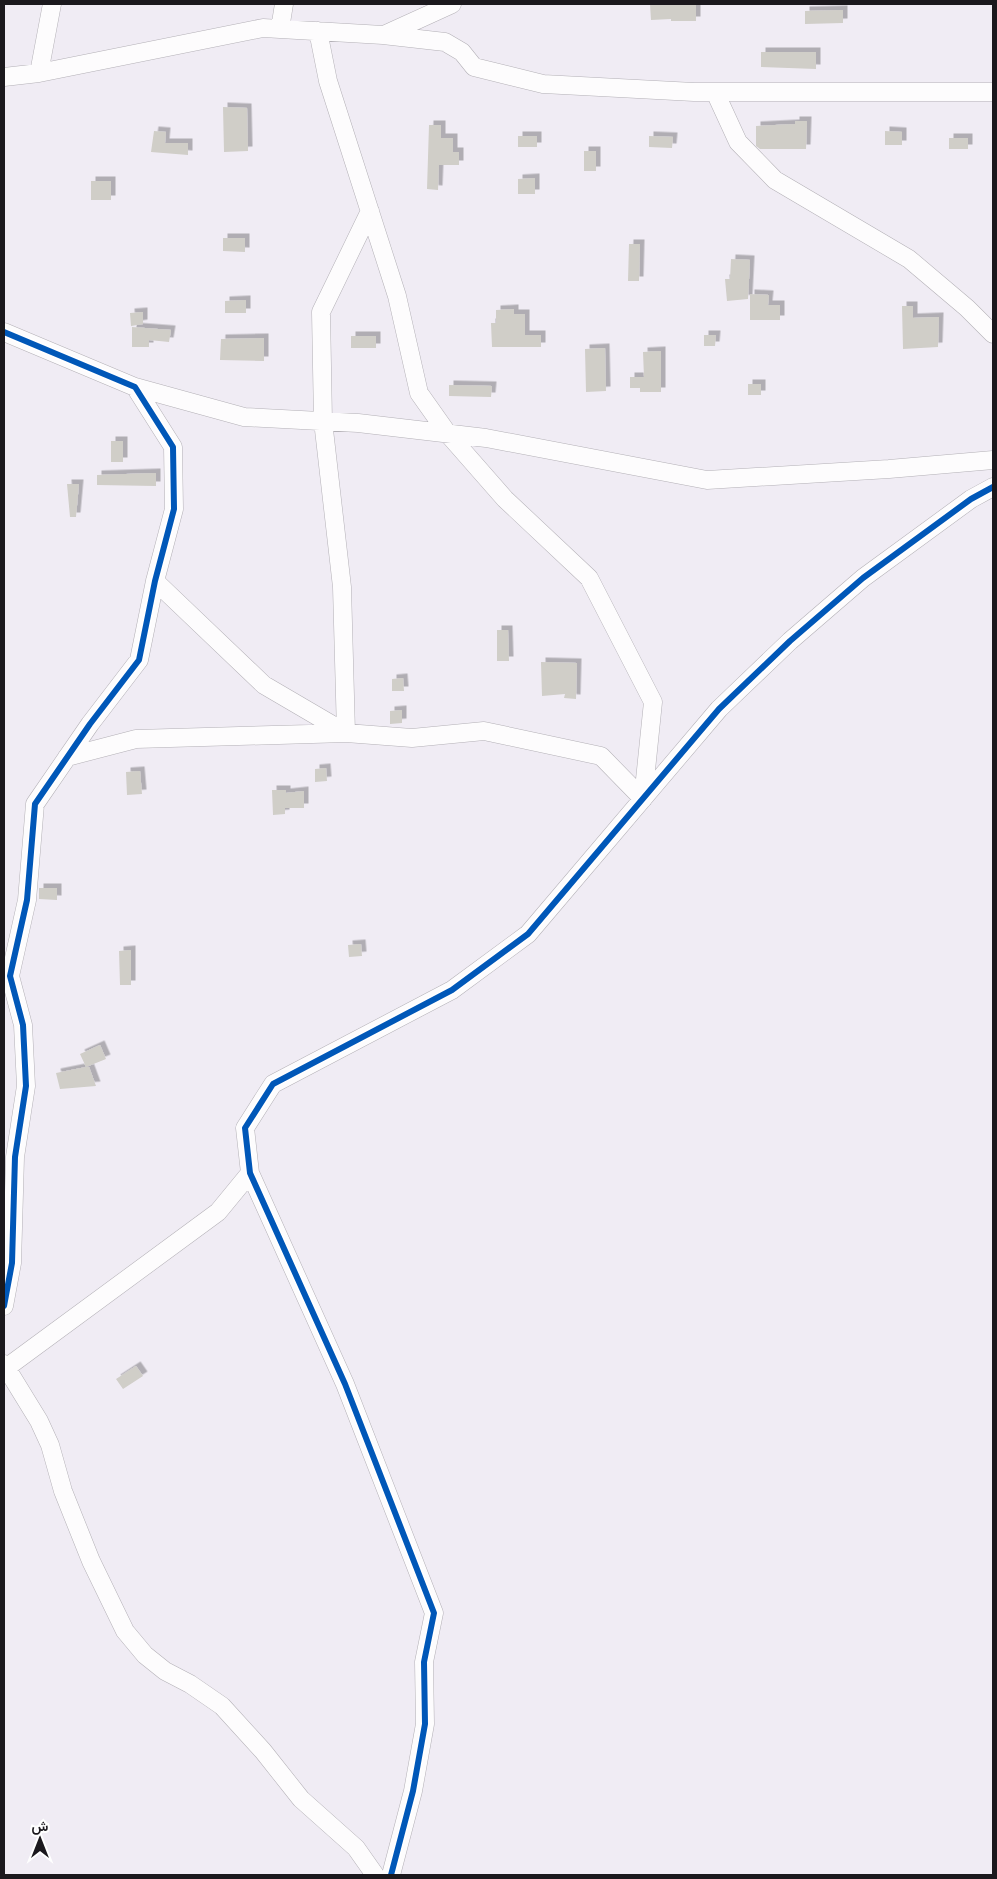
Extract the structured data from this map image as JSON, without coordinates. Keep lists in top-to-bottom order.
{
  "north": "top"
}
